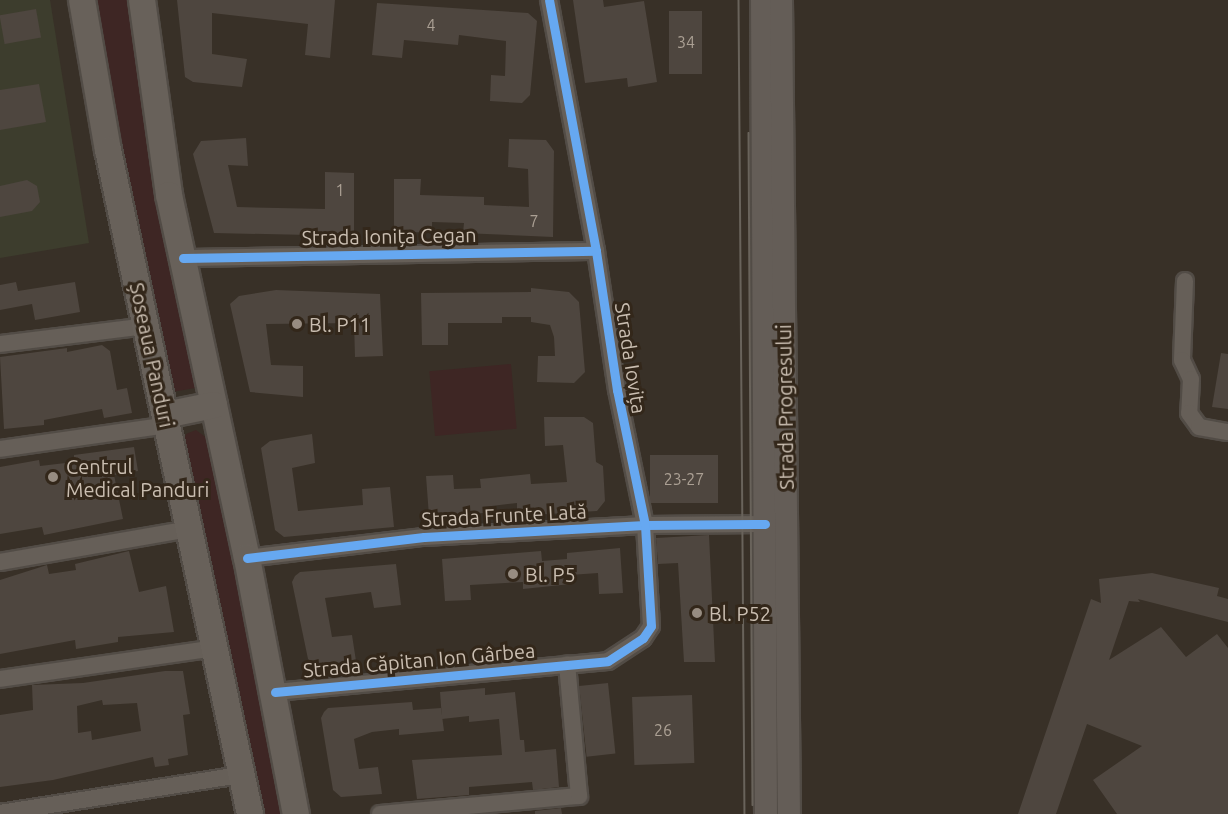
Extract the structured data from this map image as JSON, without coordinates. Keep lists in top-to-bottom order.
{
  "streets": {
    "main road": ["Șoseaua Panduri", "Strada Progresului"],
    "street": [
      "Strada Ionița Cegan",
      "Strada Iovița",
      "Strada Frunte Lată",
      "Strada Căpitan Ion Gârbea"
    ]
  },
  "crossings": [
    ["Strada Ionița Cegan", "Strada Iovița"],
    ["Strada Iovița", "Strada Frunte Lată"],
    ["Strada Iovița", "Strada Căpitan Ion Gârbea"],
    ["Strada Progresului", "Strada Frunte Lată"]
  ],
  "places": [
    "Bl. P11",
    "Centrul Medical Panduri",
    "Bl. P5",
    "Bl. P52"
  ],
  "house_numbers": [
    "4",
    "34",
    "1",
    "7",
    "23-27",
    "26"
  ]
}
